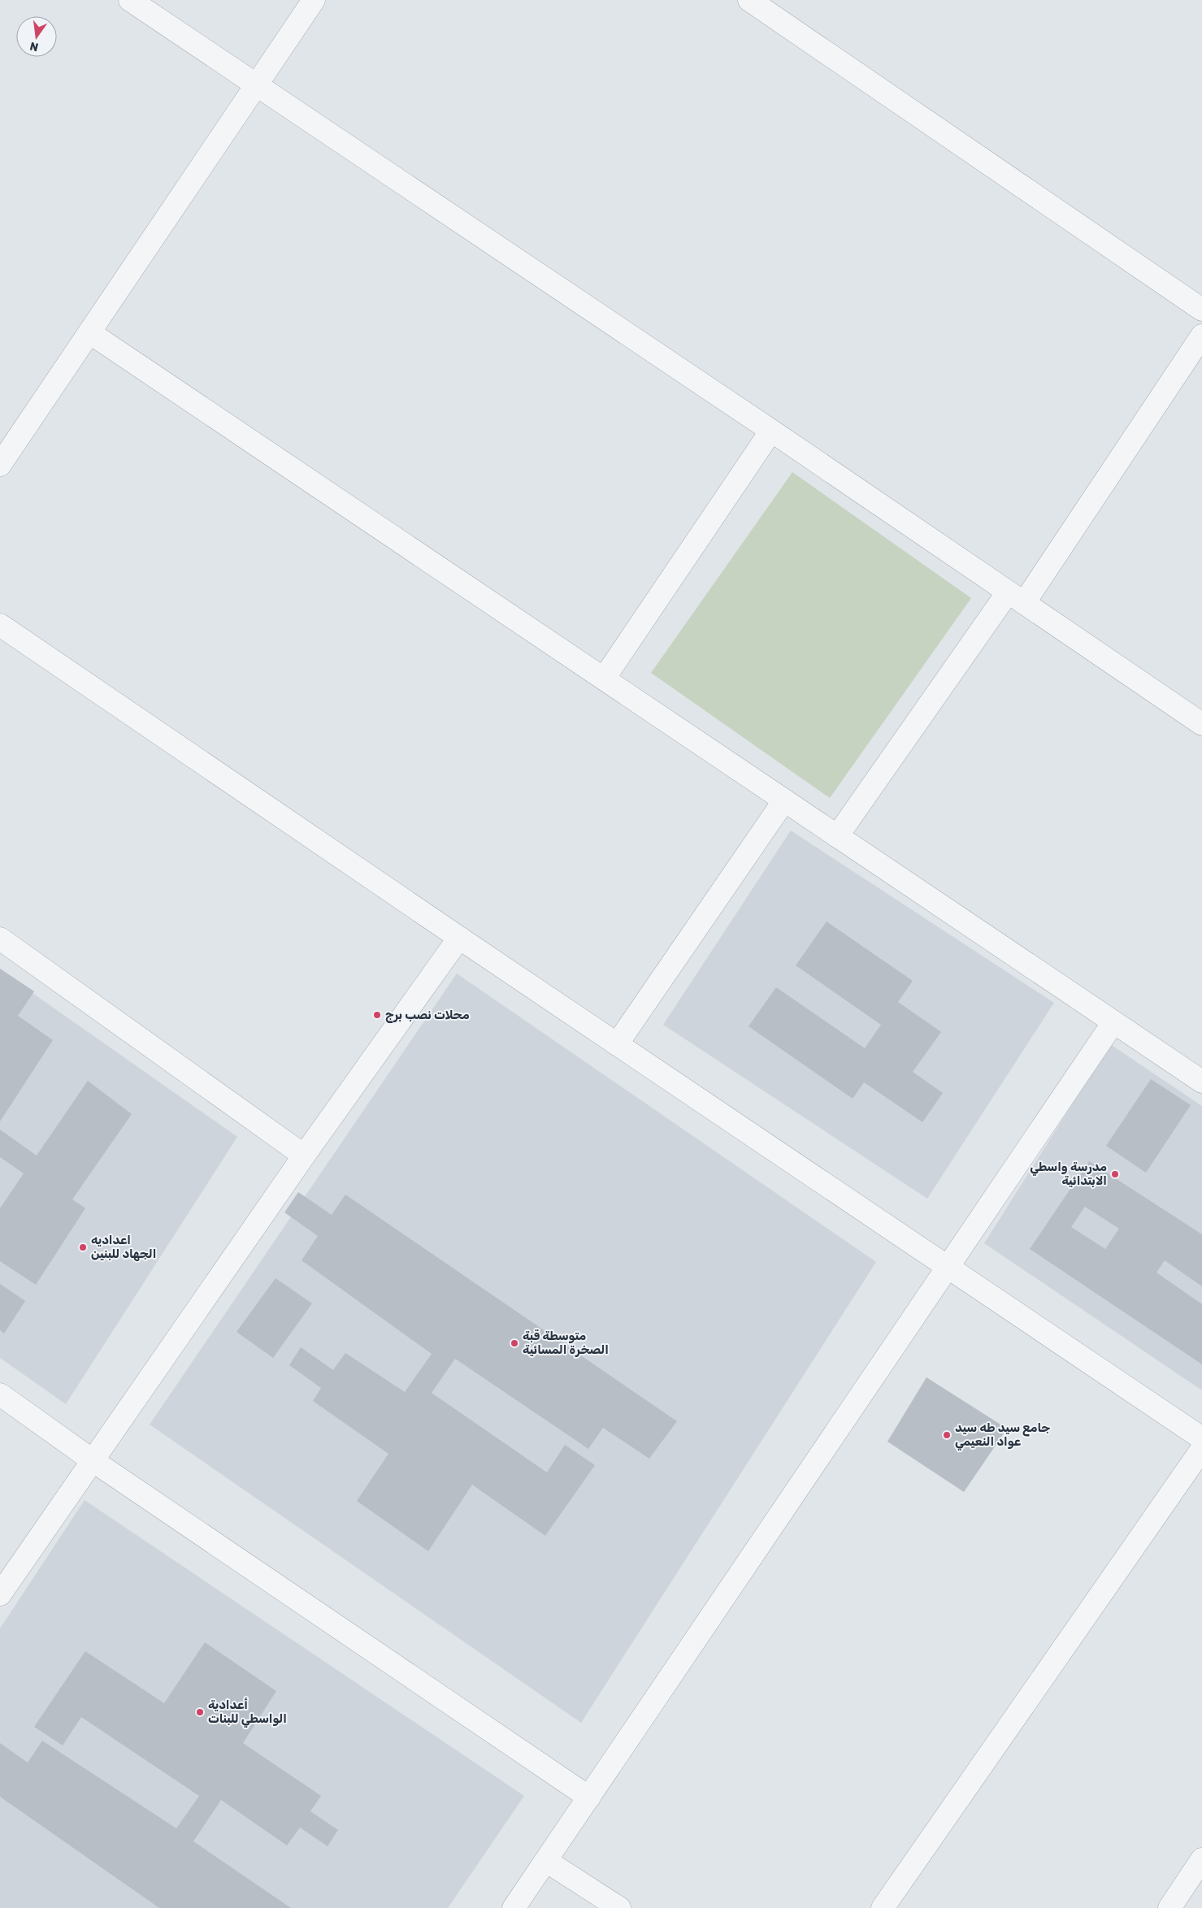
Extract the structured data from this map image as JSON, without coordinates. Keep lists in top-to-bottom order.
{
  "places": [
    "محلات نصب برج",
    "مدرسة واسطي الابتدائية",
    "اعداديه الجهاد للبنين",
    "متوسطة قبة الصخرة المسائية",
    "جامع سيد طه سيد عواد النعيمي",
    "أعدادية الواسطي للبنات"
  ],
  "north": "bottom"
}
